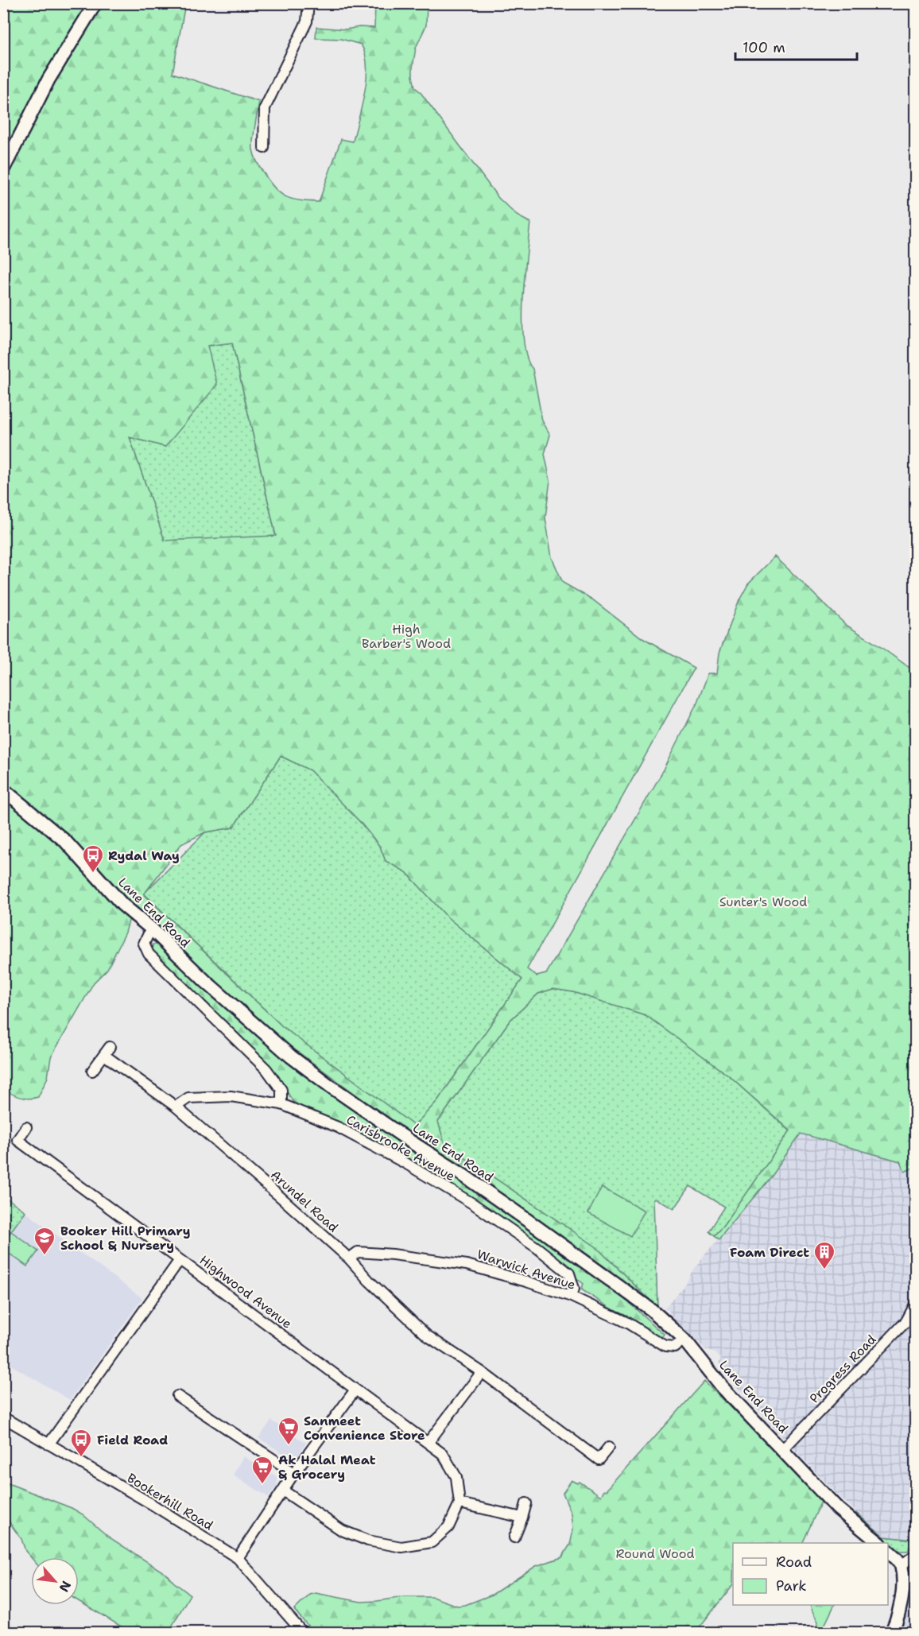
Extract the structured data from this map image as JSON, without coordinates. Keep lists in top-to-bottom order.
{
  "streets": {
    "street": [
      "Lane End Road",
      "Carisbrooke Avenue",
      "Arundel Road",
      "Warwick Avenue",
      "Highwood Avenue",
      "Progress Road",
      "Bookerhill Road"
    ]
  },
  "crossings": [
    ["Lane End Road", "Warwick Avenue"],
    ["Lane End Road", "Progress Road"],
    ["Carisbrooke Avenue", "Arundel Road"],
    ["Carisbrooke Avenue", "Warwick Avenue"],
    ["Arundel Road", "Warwick Avenue"]
  ],
  "parks": ["High Barber's Wood", "Sunter's Wood", "Round Wood"],
  "places": {
    "bus stop": ["Rydal Way", "Field Road"],
    "school or university": ["Booker Hill Primary School & Nursery"],
    "building": ["Foam Direct"],
    "supermarket": ["Sanmeet Convenience Store", "Ak Halal Meat & Grocery"]
  },
  "legend": ["Road", "Park"],
  "scale_bar": "100 m",
  "north": "bottom right"
}
